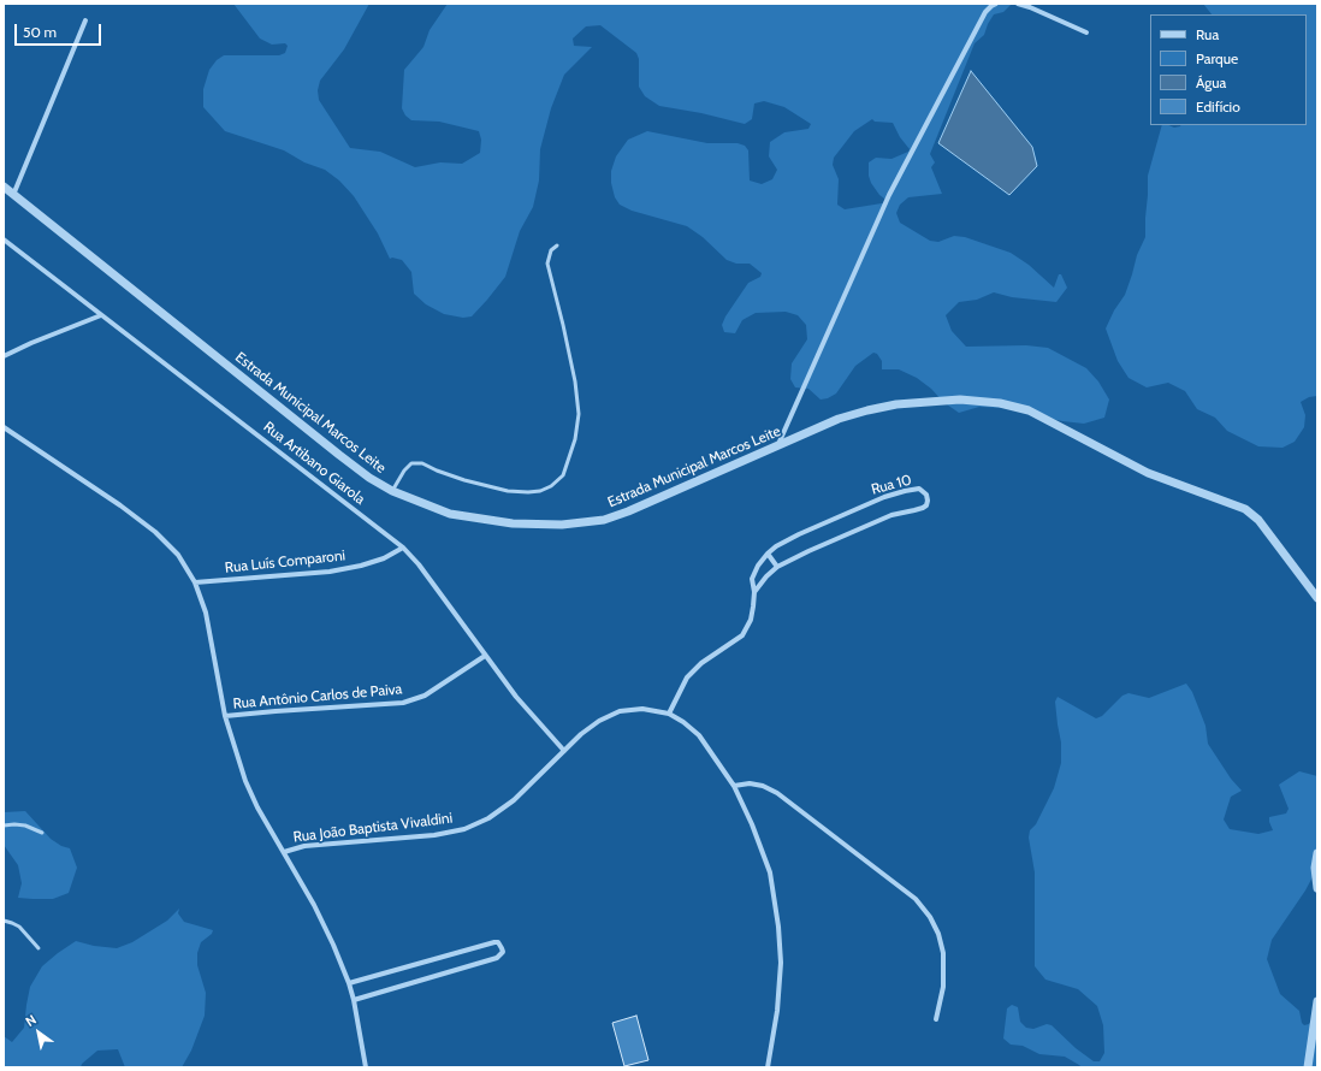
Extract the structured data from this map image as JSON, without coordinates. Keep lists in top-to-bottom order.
{
  "streets": {
    "street": [
      "Estrada Municipal Marcos Leite",
      "Rua Artibano Giarola",
      "Rua 10",
      "Rua Luís Comparoni",
      "Rua Antônio Carlos de Paiva",
      "Rua João Baptista Vivaldini"
    ]
  },
  "crossings": [
    ["Rua Artibano Giarola", "Rua Luís Comparoni"],
    ["Rua Artibano Giarola", "Rua Antônio Carlos de Paiva"],
    ["Rua Artibano Giarola", "Rua João Baptista Vivaldini"],
    ["Rua 10", "Rua João Baptista Vivaldini"]
  ],
  "legend": [
    "Rua",
    "Parque",
    "Água",
    "Edifício"
  ],
  "scale_bar": "50 m",
  "north": "top left"
}
